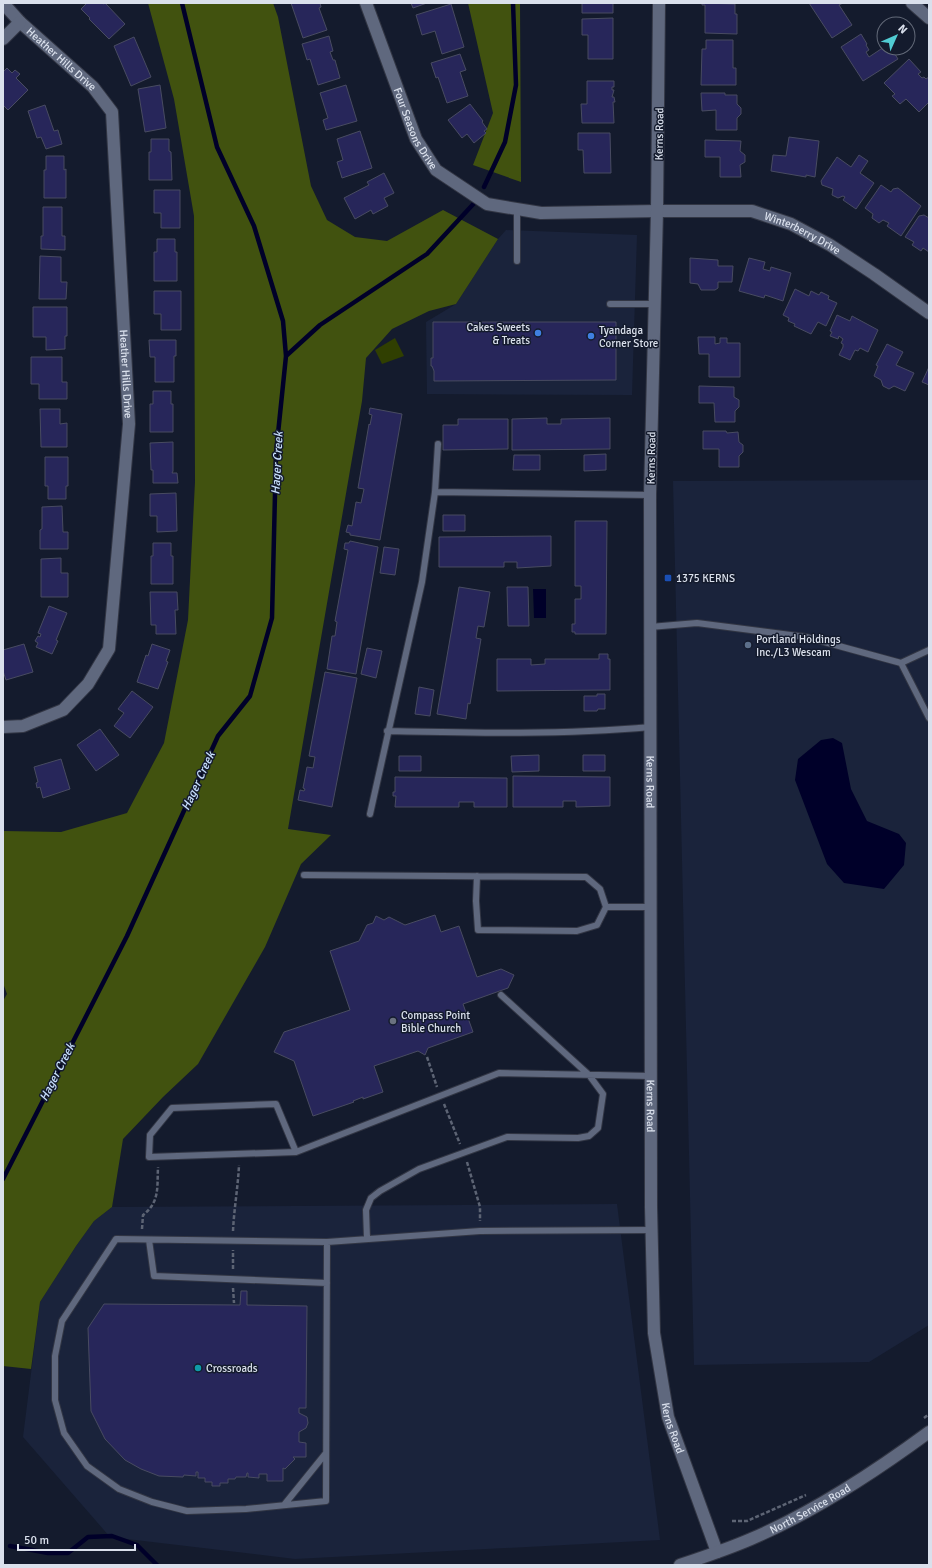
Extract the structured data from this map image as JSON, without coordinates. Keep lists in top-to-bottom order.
{
  "streets": {
    "street": [
      "Heather Hills Drive",
      "Four Seasons Drive",
      "Kerns Road",
      "Winterberry Drive",
      "North Service Road"
    ]
  },
  "crossings": [
    ["Four Seasons Drive", "Kerns Road"],
    ["Four Seasons Drive", "Winterberry Drive"],
    ["Kerns Road", "Winterberry Drive"],
    ["Kerns Road", "North Service Road"]
  ],
  "water": ["Hager Creek"],
  "places": {
    "other": [
      "Cakes Sweets & Treats",
      "Tyandaga Corner Store",
      "Portland Holdings Inc./L3 Wescam",
      "Compass Point Bible Church",
      "Crossroads"
    ],
    "transit": ["1375 KERNS"]
  },
  "scale_bar": "50 m",
  "north": "top right"
}
